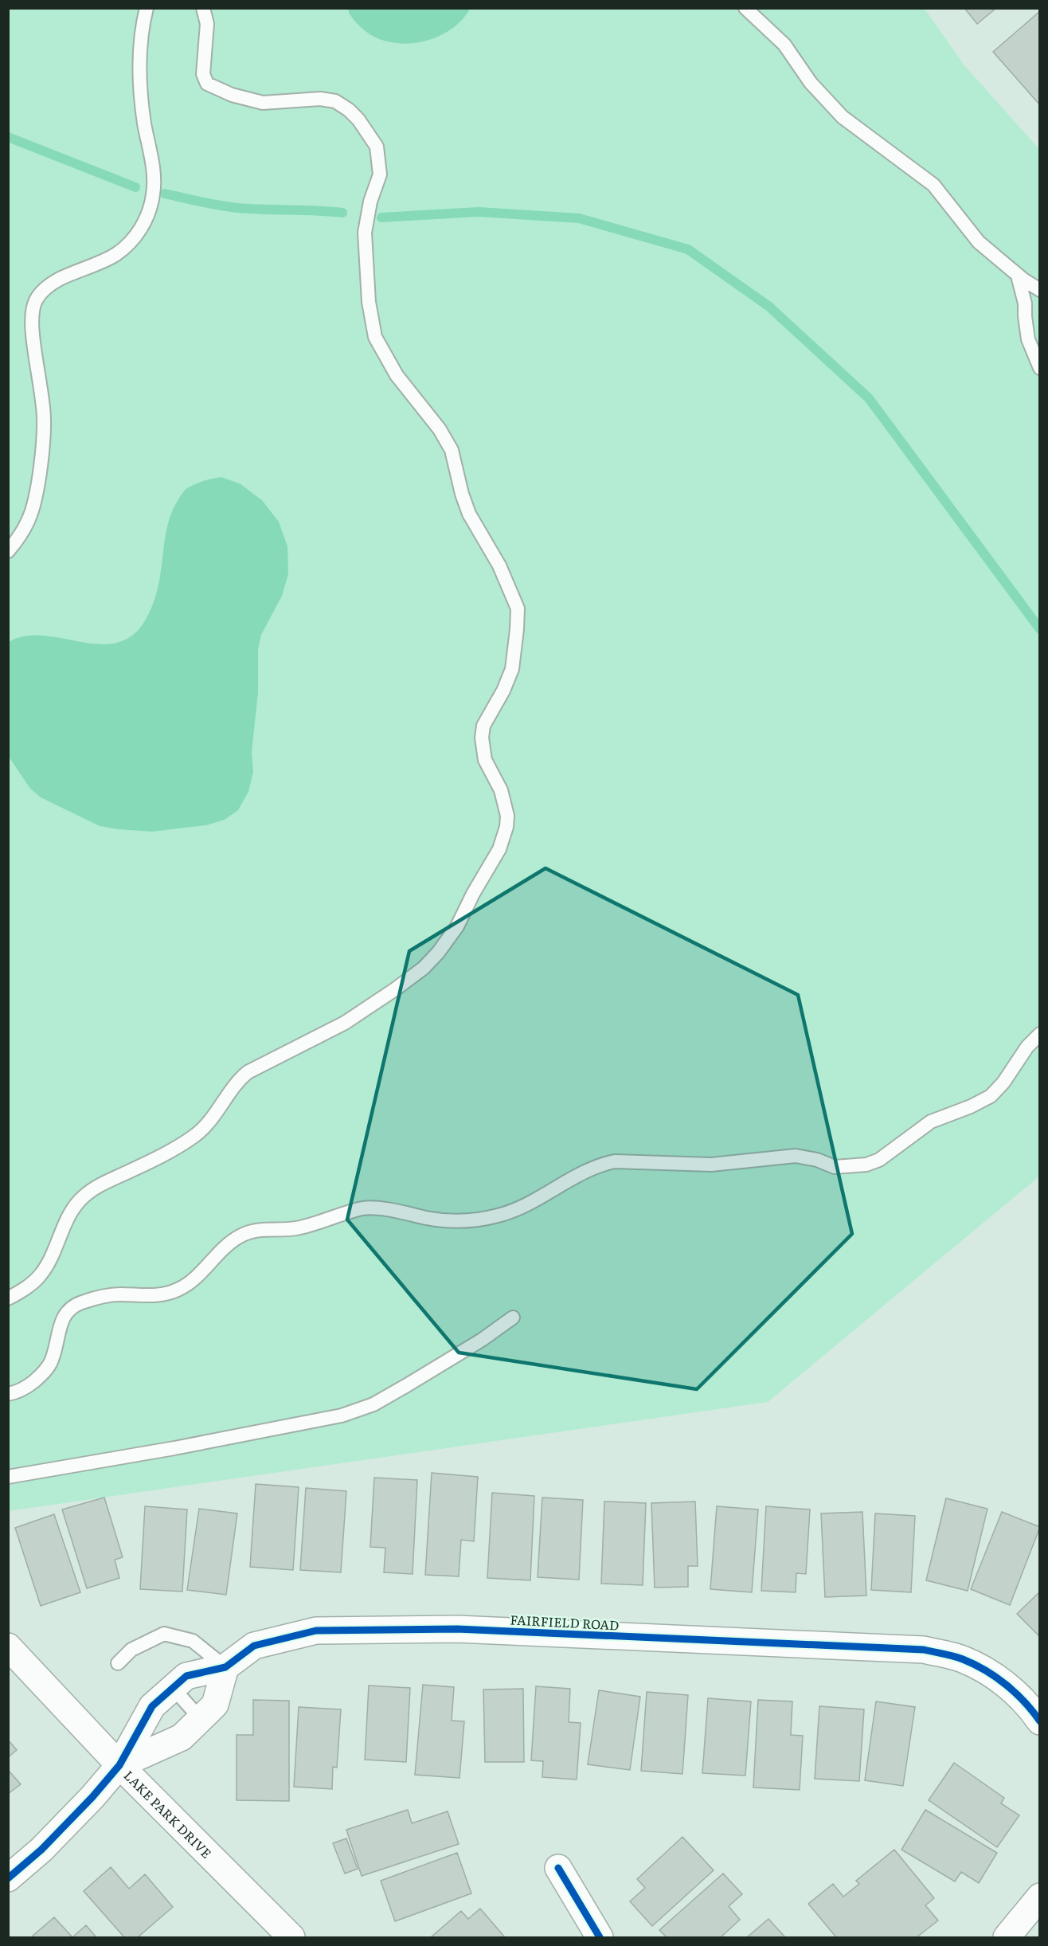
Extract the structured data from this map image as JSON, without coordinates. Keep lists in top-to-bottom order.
{
  "streets": {
    "street": ["FAIRFIELD ROAD", "LAKE PARK DRIVE"]
  },
  "crossings": [
    ["FAIRFIELD ROAD", "LAKE PARK DRIVE"]
  ]
}
